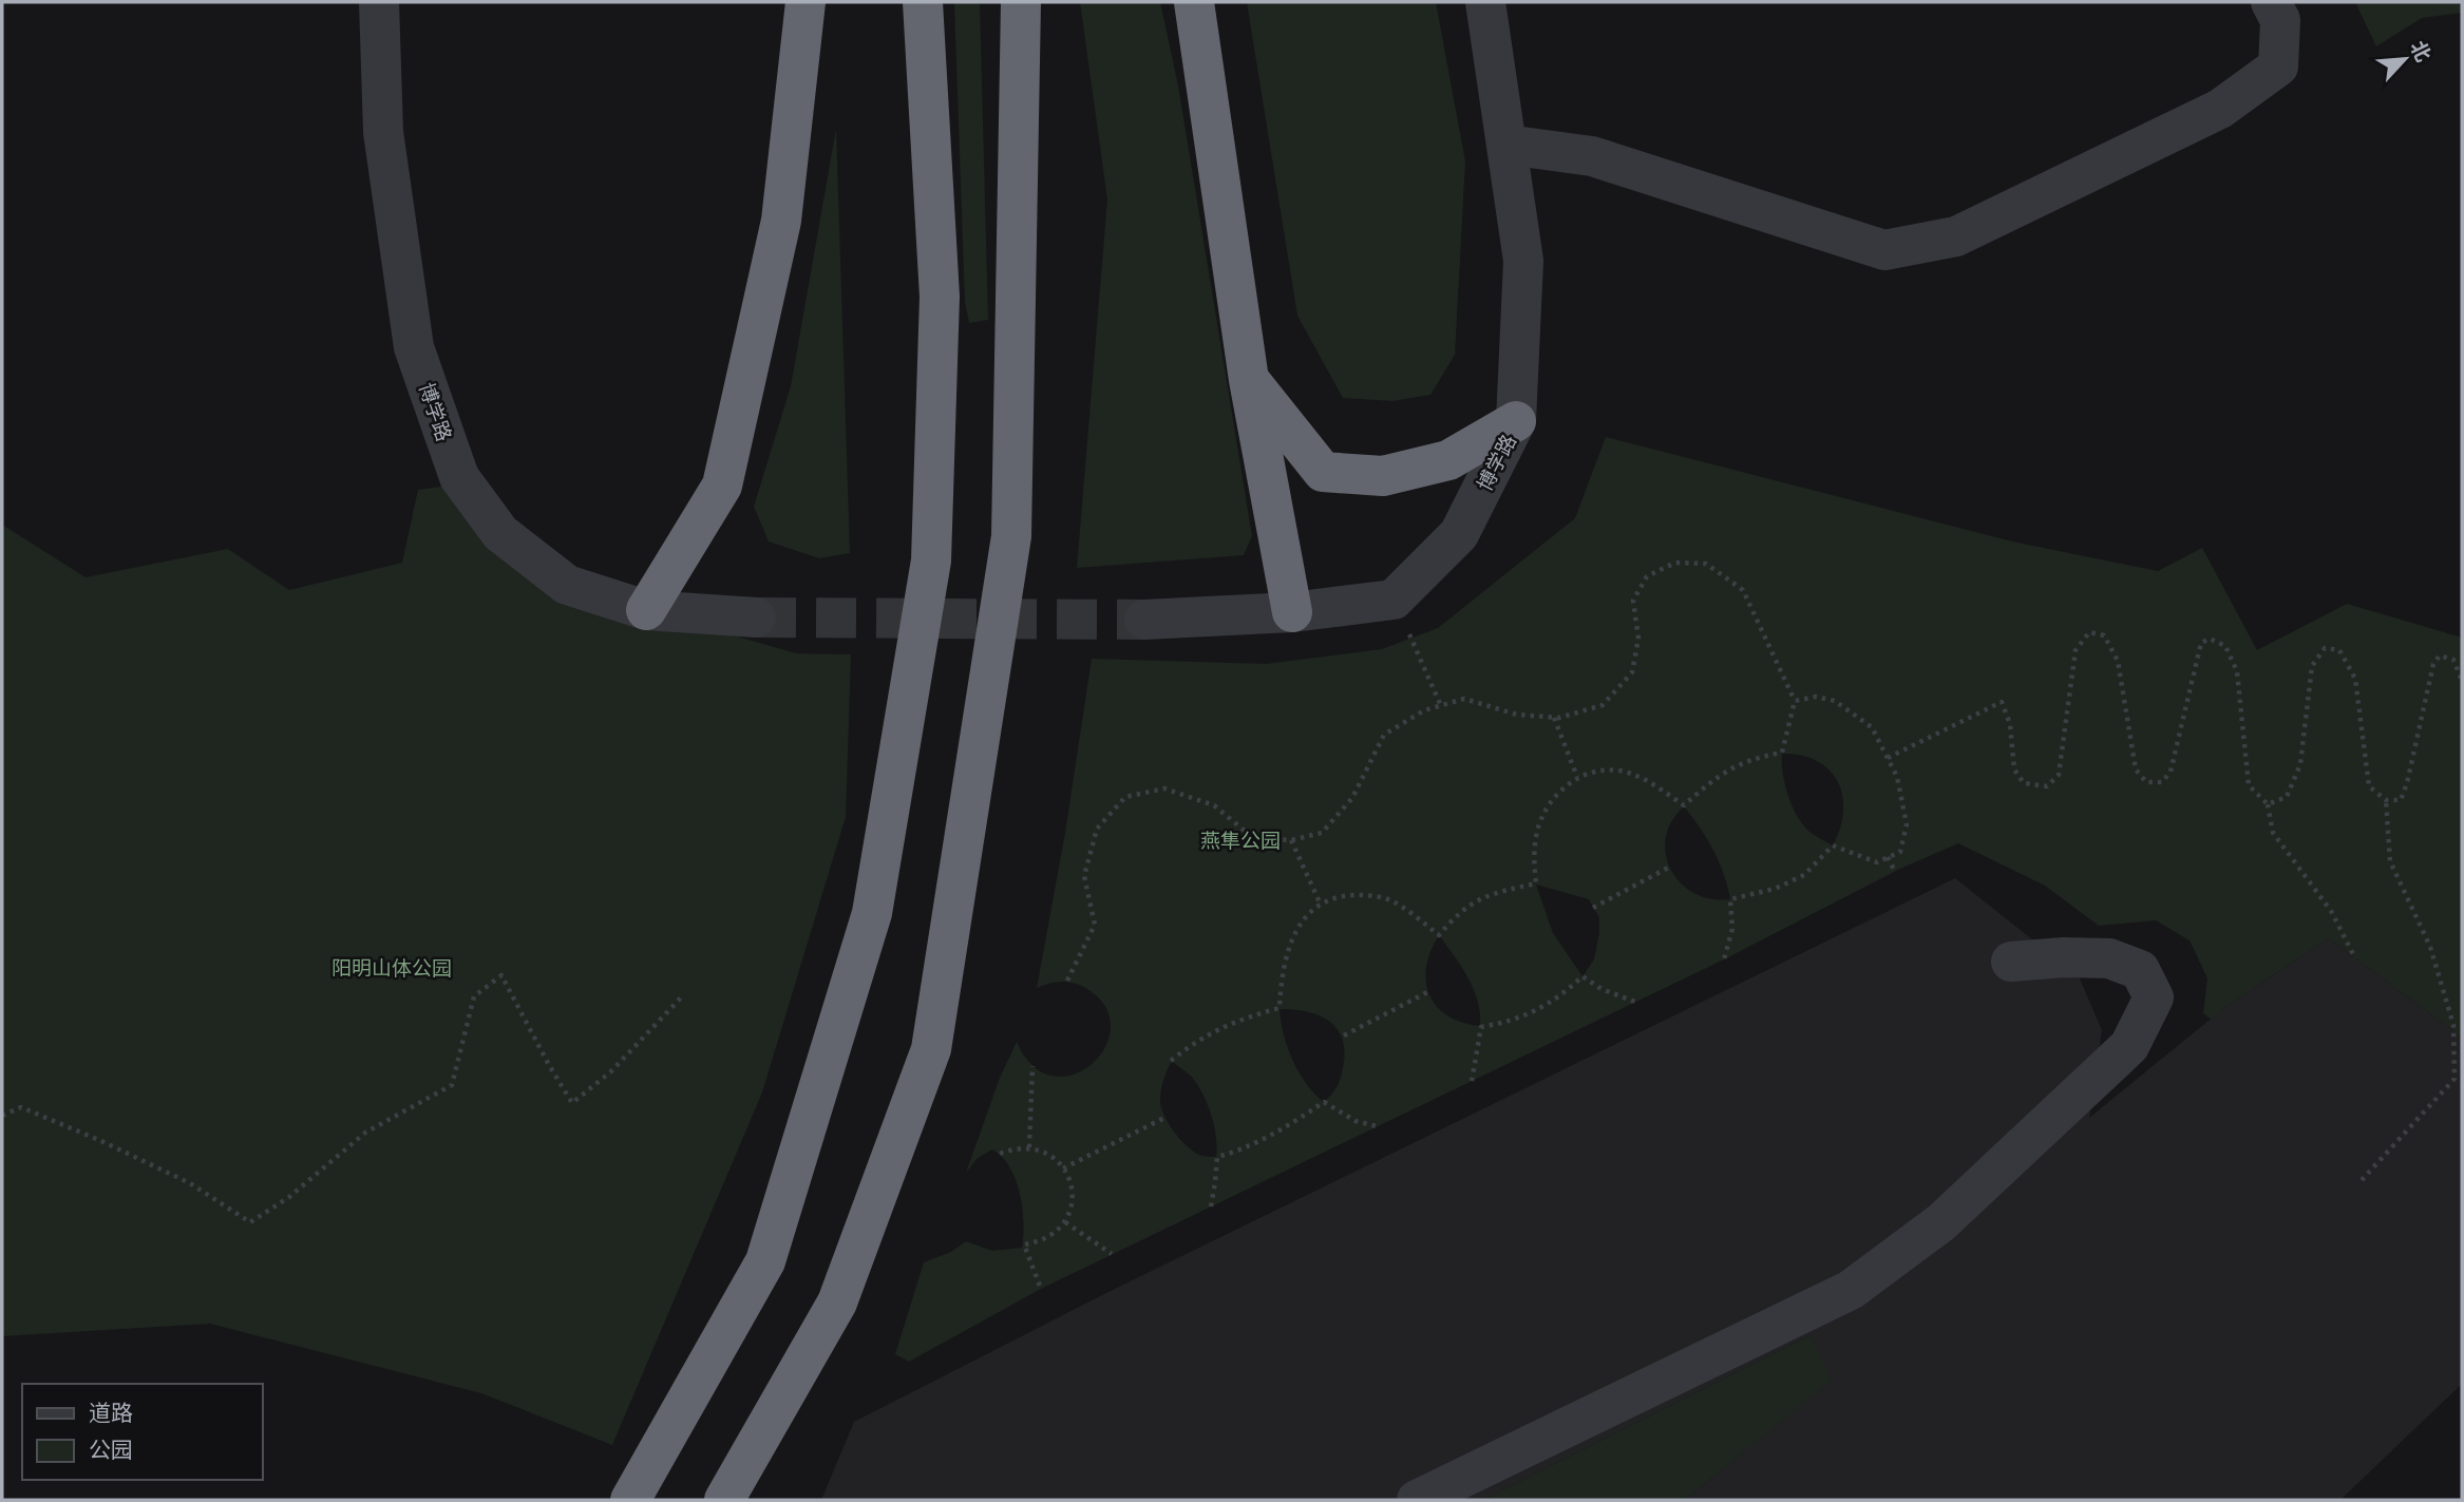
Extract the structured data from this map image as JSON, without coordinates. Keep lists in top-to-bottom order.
{
  "streets": {
    "street": ["博学路"]
  },
  "parks": ["燕隼公园", "阳明山体公园"],
  "legend": ["道路", "公园"],
  "north": "top right"
}
